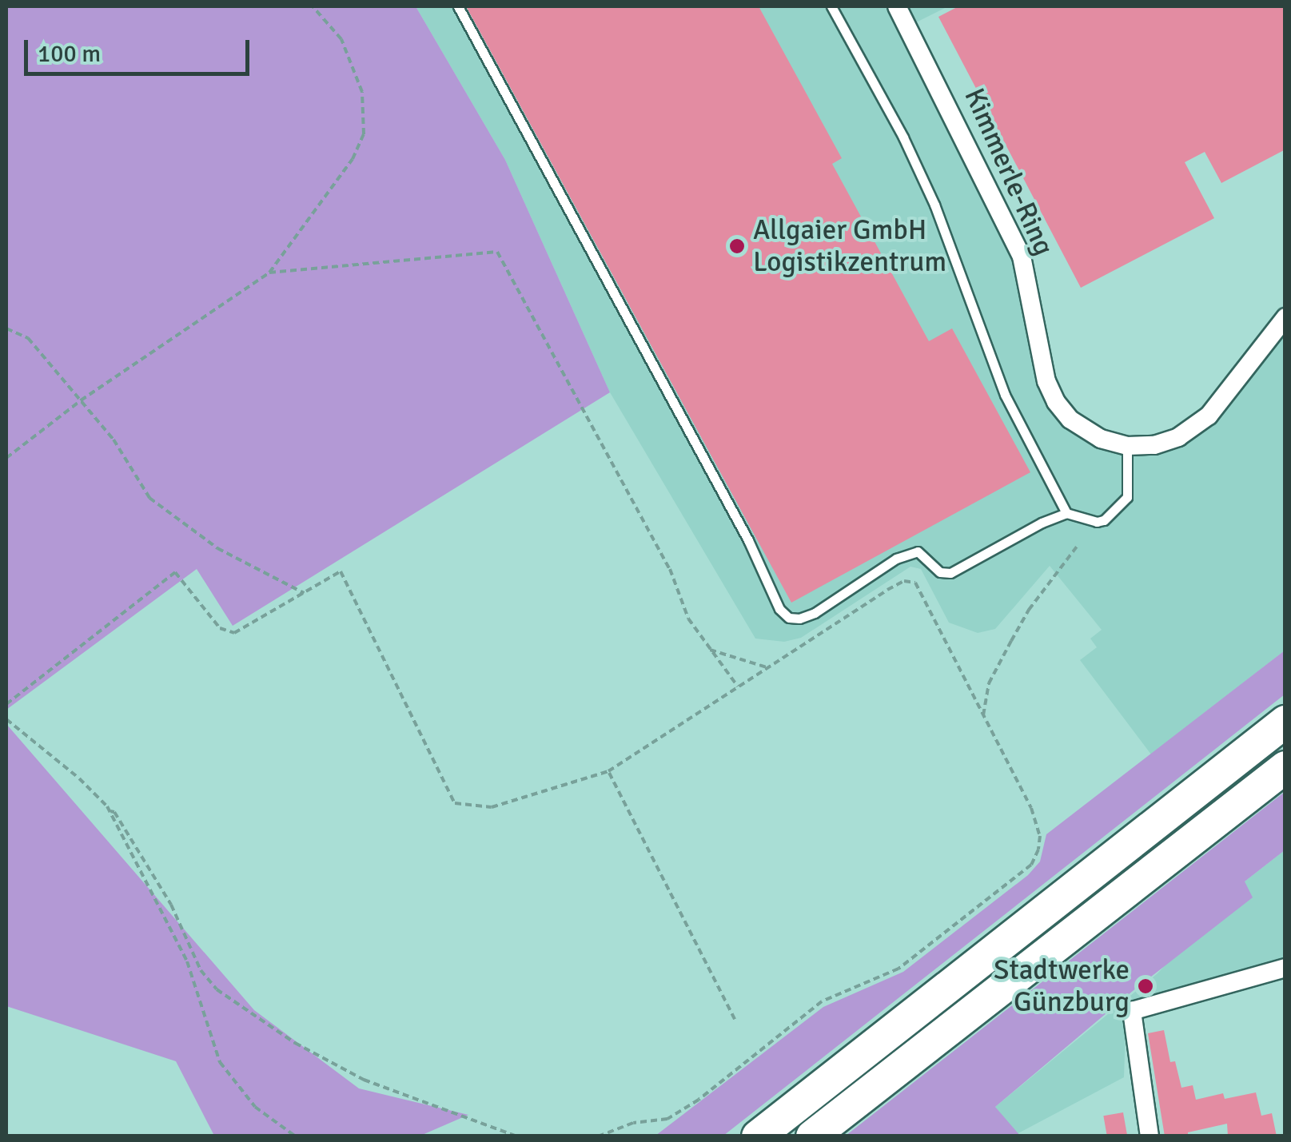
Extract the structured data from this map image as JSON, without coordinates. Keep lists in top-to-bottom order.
{
  "streets": {
    "street": ["Kimmerle-Ring"]
  },
  "places": ["Allgaier GmbH Logistikzentrum", "Stadtwerke Günzburg"],
  "scale_bar": "100 m"
}
